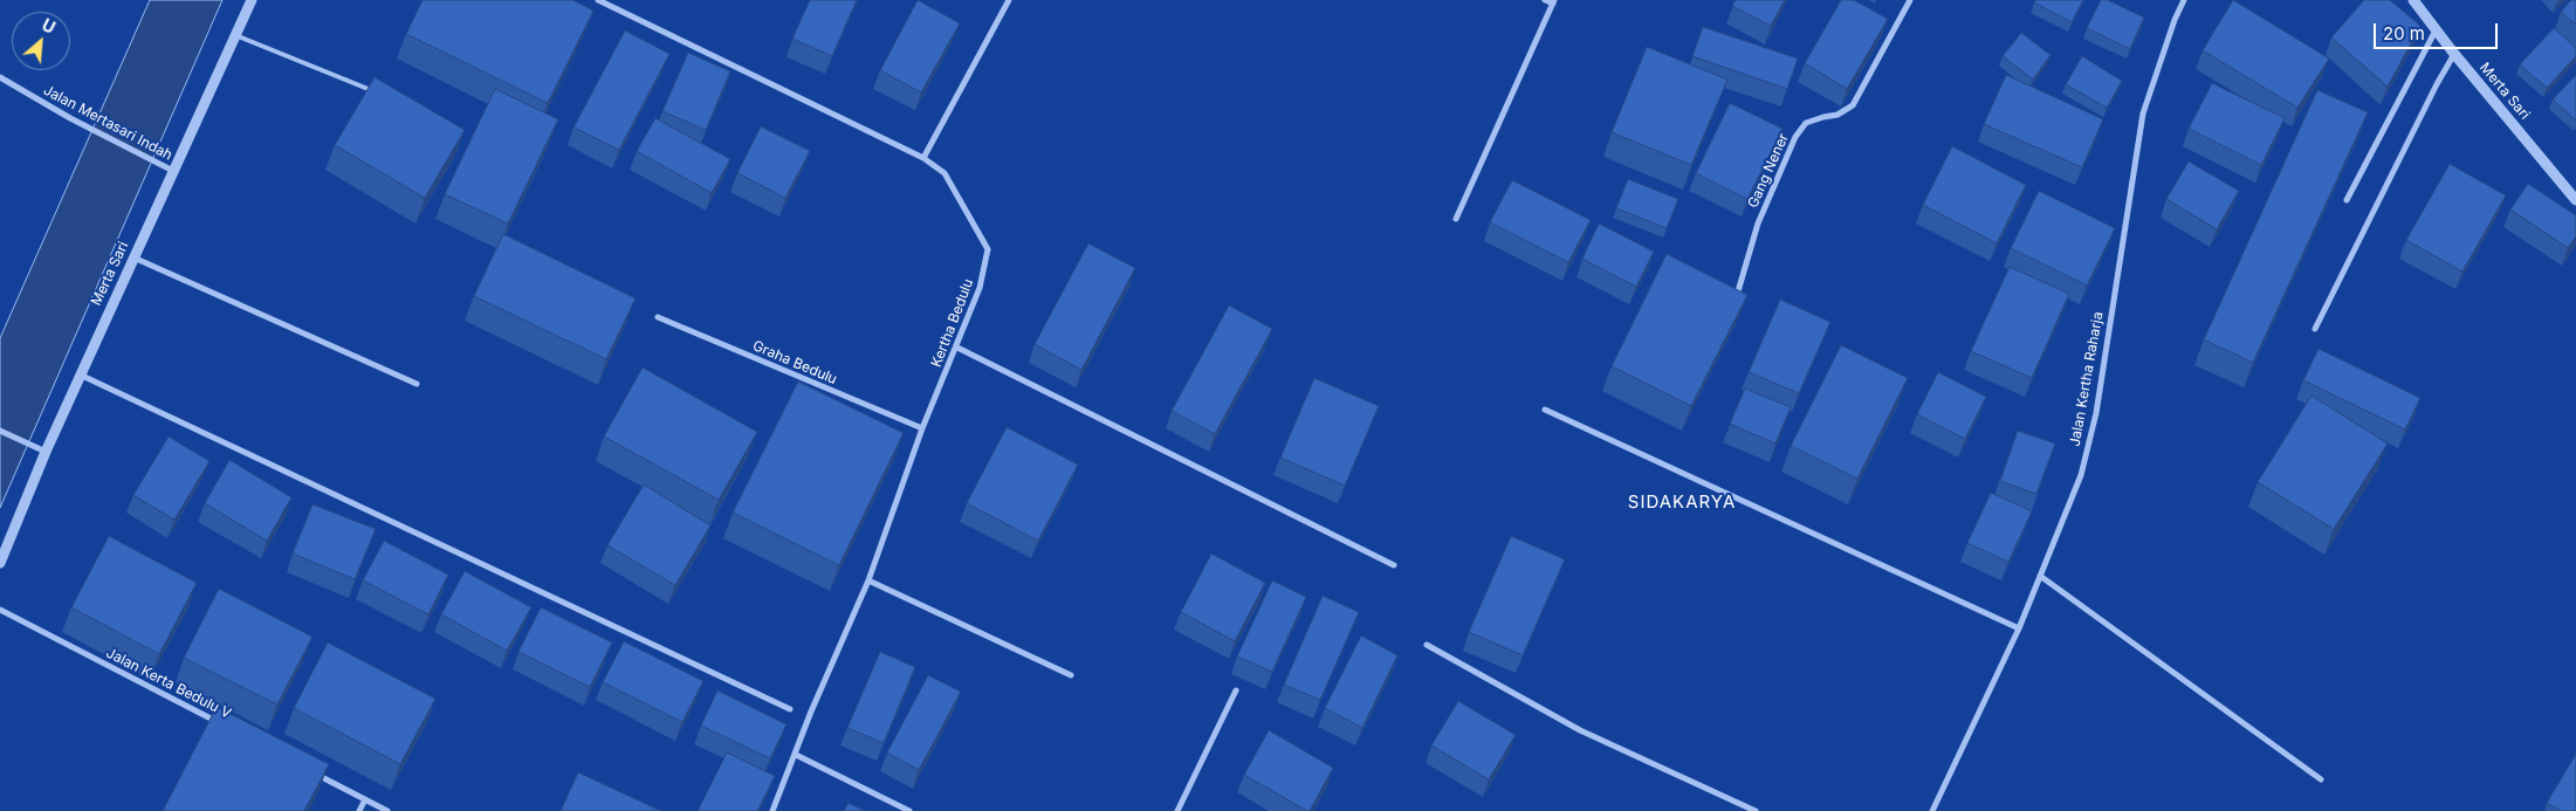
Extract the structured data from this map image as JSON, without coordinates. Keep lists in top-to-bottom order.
{
  "streets": {
    "street": [
      "Merta Sari",
      "Jalan Mertasari Indah",
      "Gang Nener",
      "Kertha Bedulu",
      "Graha Bedulu",
      "Jalan Kertha Raharja",
      "Jalan Kerta Bedulu V"
    ]
  },
  "crossings": [
    ["Merta Sari", "Jalan Mertasari Indah"],
    ["Kertha Bedulu", "Graha Bedulu"]
  ],
  "districts": ["SIDAKARYA"],
  "scale_bar": "20 m",
  "north": "top right"
}
